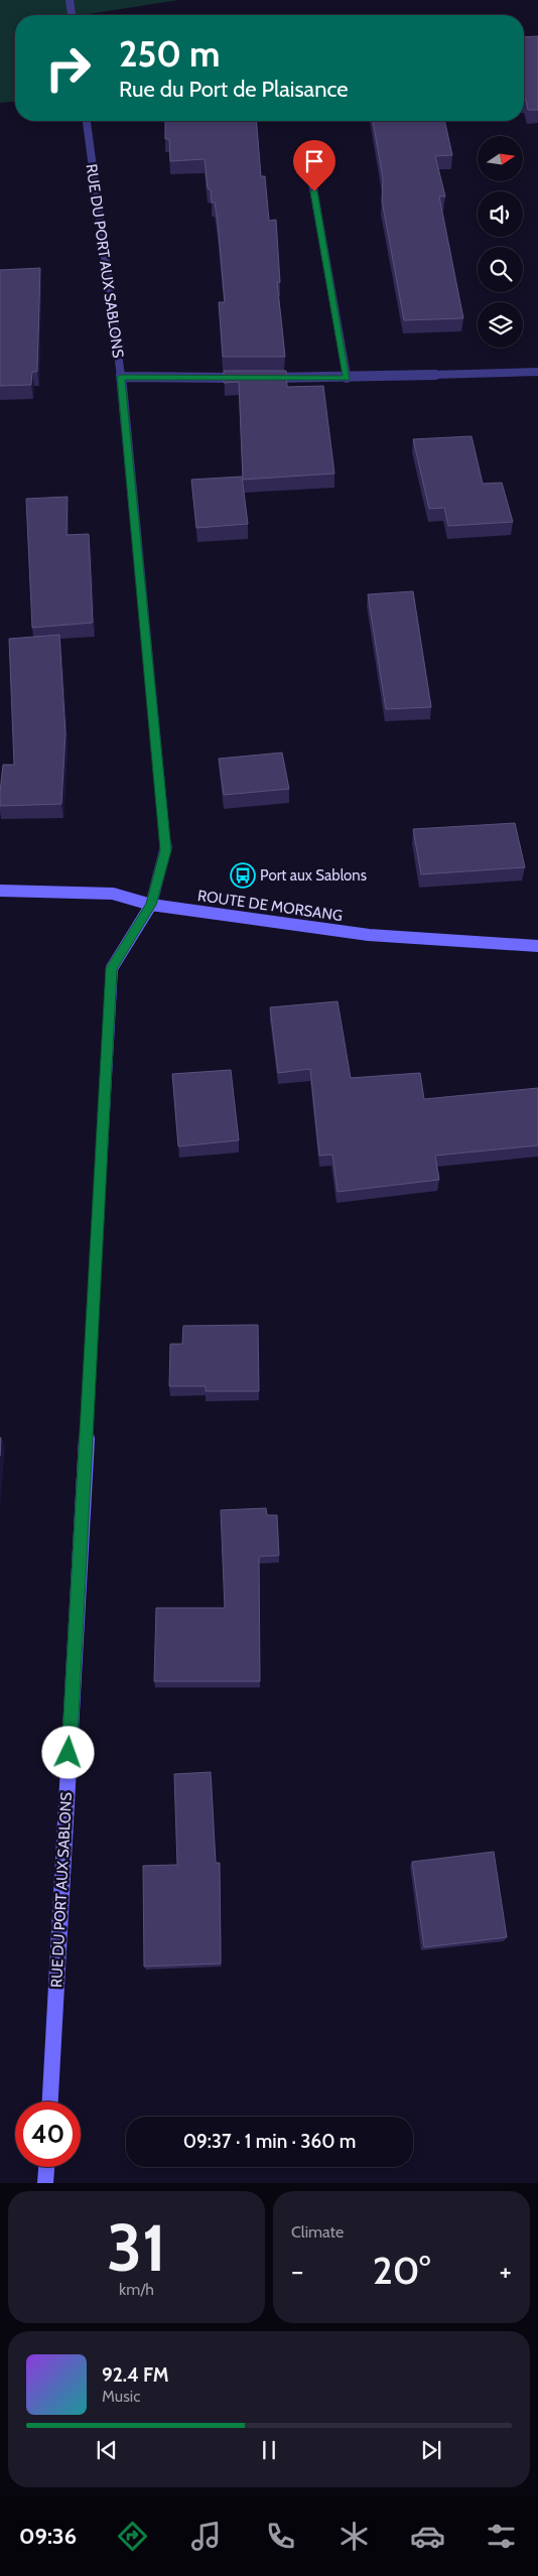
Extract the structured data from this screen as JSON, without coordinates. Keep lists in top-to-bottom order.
{
  "streets": {
    "street": ["RUE DU PORT AUX SABLONS", "ROUTE DE MORSANG"]
  },
  "crossings": [
    ["RUE DU PORT AUX SABLONS", "ROUTE DE MORSANG"]
  ],
  "places": {
    "bus stop": ["Port aux Sablons"]
  },
  "north": "right",
  "page": {
    "turn": ["250 m", "Rue du Port de Plaisance"],
    "limit": "40",
    "trip": "09:37 · 1 min · 360 m",
    "tile": [
      ["31", "km/h"],
      "Climate"
    ],
    "heat": ["−", "20°", "+"],
    "song": ["92.4 FM", "Music"],
    "tabs": "09:36"
  }
}
